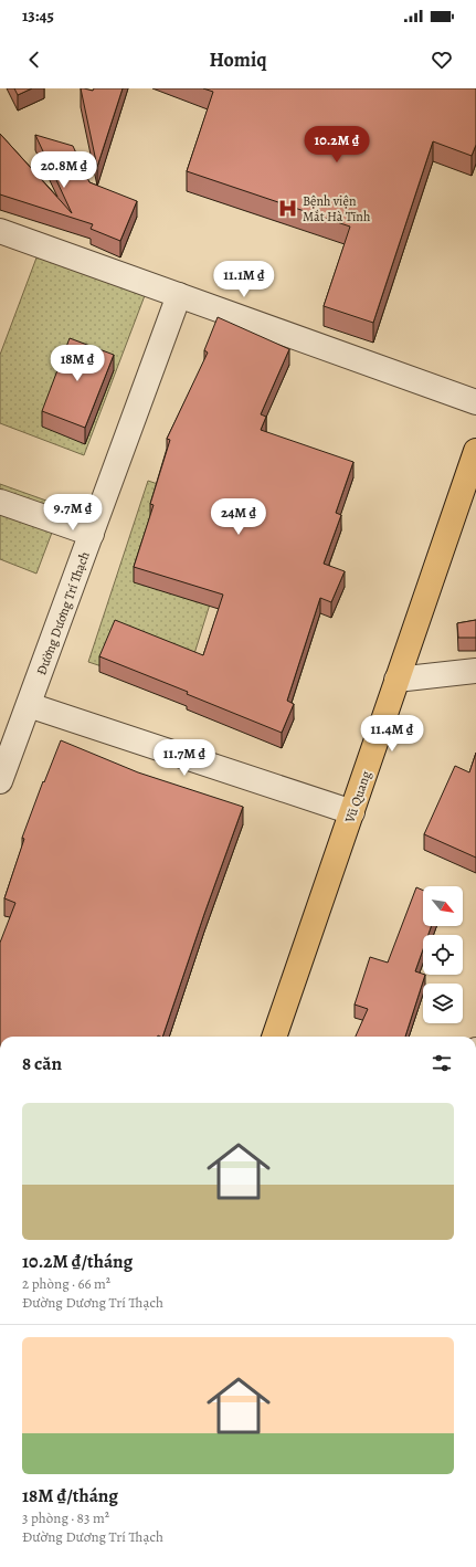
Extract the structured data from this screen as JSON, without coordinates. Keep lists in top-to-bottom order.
{
  "streets": {
    "main road": ["Vũ Quang"],
    "street": ["Đường Dương Trí Thạch"]
  },
  "places": {
    "hospital": ["Bệnh viện Mắt Hà Tĩnh"]
  },
  "north": "bottom right",
  "page": {
    "status": "13:45",
    "header": "Homiq",
    "price": [
      "10.2M ₫",
      "20.8M ₫",
      "11.1M ₫",
      "18M ₫",
      "9.7M ₫",
      "24M ₫",
      "11.4M ₫",
      "11.7M ₫"
    ],
    "heading": "8 căn",
    "list": [
      {
        "name": "10.2M ₫/tháng",
        "note": "2 phòng · 66 m² · Đường Dương Trí Thạch"
      },
      {
        "name": "18M ₫/tháng",
        "note": "3 phòng · 83 m² · Đường Dương Trí Thạch"
      }
    ]
  }
}
